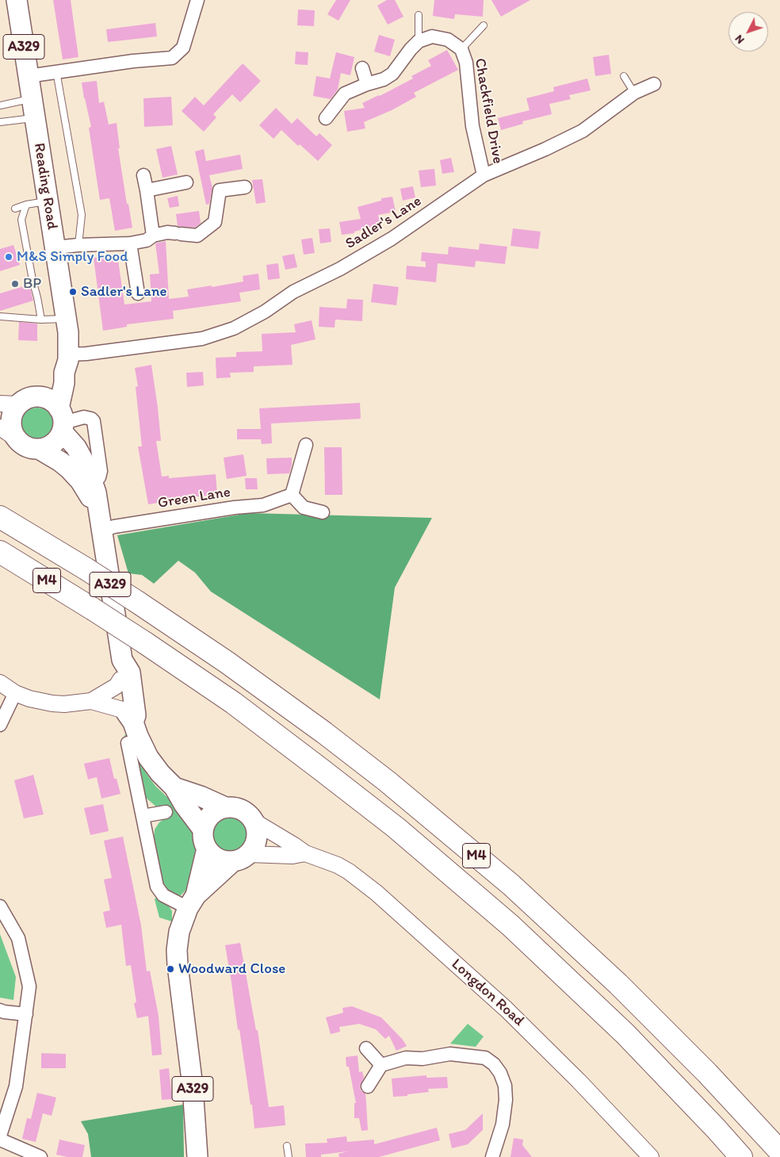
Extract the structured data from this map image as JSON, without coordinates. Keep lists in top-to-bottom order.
{
  "streets": {
    "highway": ["M4"],
    "main road": ["A329", "Reading Road"],
    "street": [
      "Chackfield Drive",
      "Sadler's Lane",
      "Green Lane",
      "Longdon Road"
    ]
  },
  "crossings": [
    ["A329", "Reading Road"],
    ["A329", "Green Lane"],
    ["A329", "Longdon Road"],
    ["Chackfield Drive", "Sadler's Lane"],
    ["Reading Road", "Sadler's Lane"]
  ],
  "places": [
    "M&S Simply Food",
    "BP",
    "Sadler's Lane",
    "Woodward Close"
  ],
  "north": "bottom left"
}
